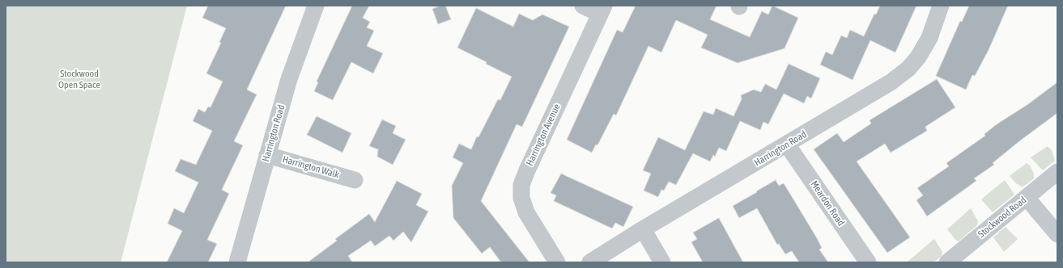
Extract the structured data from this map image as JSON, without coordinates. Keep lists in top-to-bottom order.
{
  "streets": {
    "street": [
      "Harrington Road",
      "Harrington Avenue",
      "Harrington Walk",
      "Meardon Road",
      "Stockwood Road"
    ]
  },
  "crossings": [
    ["Harrington Road", "Harrington Walk"],
    ["Harrington Road", "Meardon Road"]
  ],
  "parks": ["Stockwood Open Space"]
}
